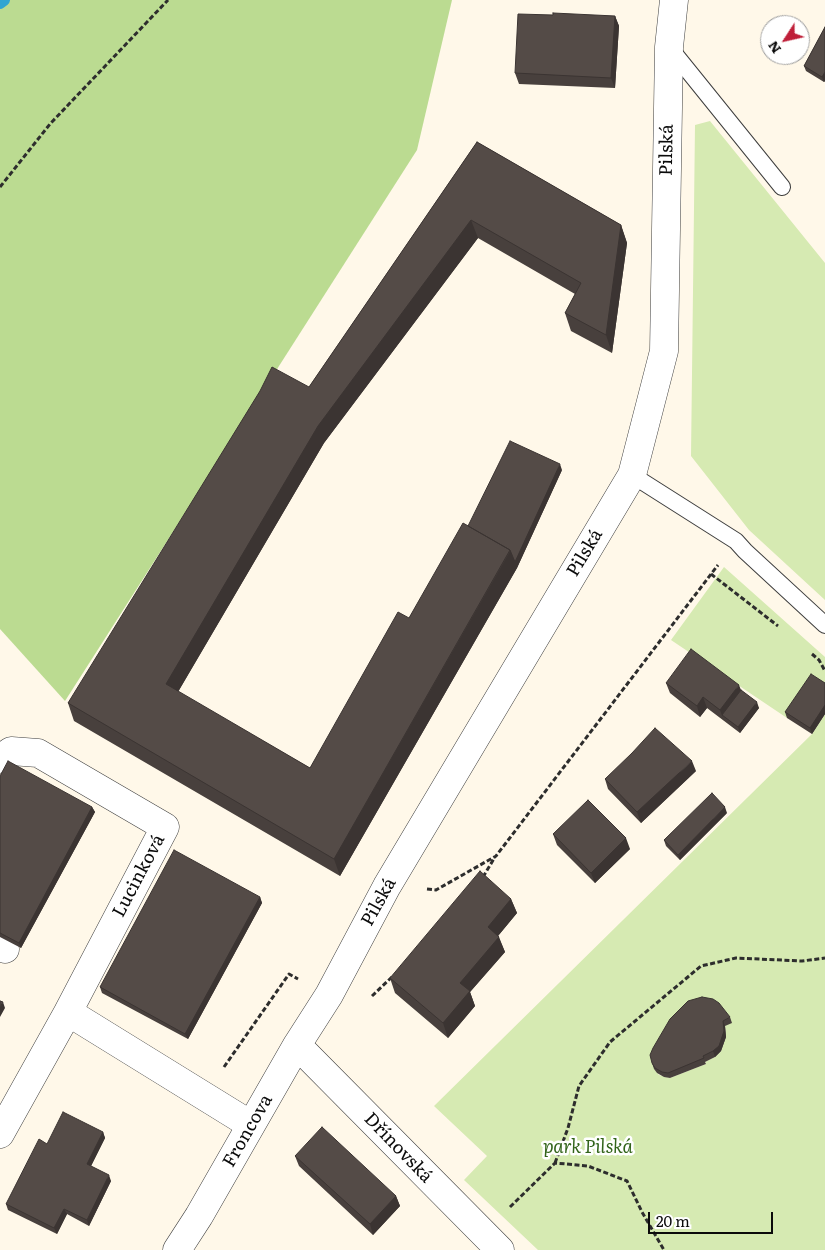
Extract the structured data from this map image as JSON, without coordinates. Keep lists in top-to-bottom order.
{
  "streets": {
    "street": [
      "Pilská",
      "Lucinková",
      "Froncova",
      "Dřínovská"
    ]
  },
  "crossings": [
    ["Pilská", "Froncova"],
    ["Pilská", "Dřínovská"],
    ["Froncova", "Dřínovská"]
  ],
  "parks": ["park Pilská"],
  "scale_bar": "20 m",
  "north": "bottom left"
}
